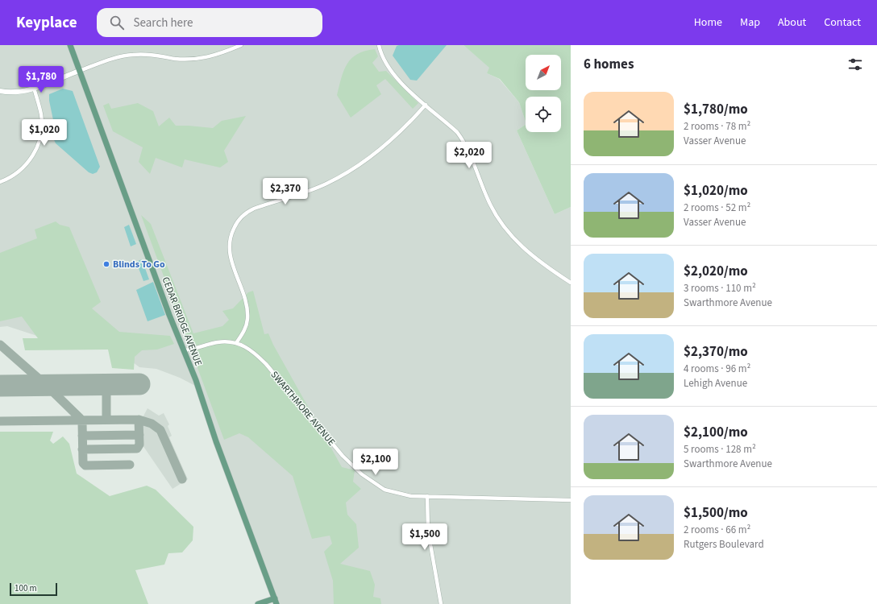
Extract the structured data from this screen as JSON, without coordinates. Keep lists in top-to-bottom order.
{
  "streets": {
    "main road": ["CEDAR BRIDGE AVENUE"],
    "street": ["SWARTHMORE AVENUE"]
  },
  "crossings": [
    ["CEDAR BRIDGE AVENUE", "SWARTHMORE AVENUE"]
  ],
  "places": ["Blinds To Go"],
  "scale_bar": "100 m",
  "north": "top right",
  "page": {
    "header": "Keyplace",
    "search": "Search here",
    "nav": [
      "Home",
      "Map",
      "About",
      "Contact"
    ],
    "heading": "6 homes",
    "price": [
      "$1,780",
      "$1,020",
      "$2,020",
      "$2,370",
      "$2,100",
      "$1,500"
    ],
    "list": [
      {
        "name": "$1,780/mo",
        "note": "2 rooms · 78 m² · Vasser Avenue"
      },
      {
        "name": "$1,020/mo",
        "note": "2 rooms · 52 m² · Vasser Avenue"
      },
      {
        "name": "$2,020/mo",
        "note": "3 rooms · 110 m² · Swarthmore Avenue"
      },
      {
        "name": "$2,370/mo",
        "note": "4 rooms · 96 m² · Lehigh Avenue"
      },
      {
        "name": "$2,100/mo",
        "note": "5 rooms · 128 m² · Swarthmore Avenue"
      },
      {
        "name": "$1,500/mo",
        "note": "2 rooms · 66 m² · Rutgers Boulevard"
      }
    ],
    "scale": "100 m"
  }
}
